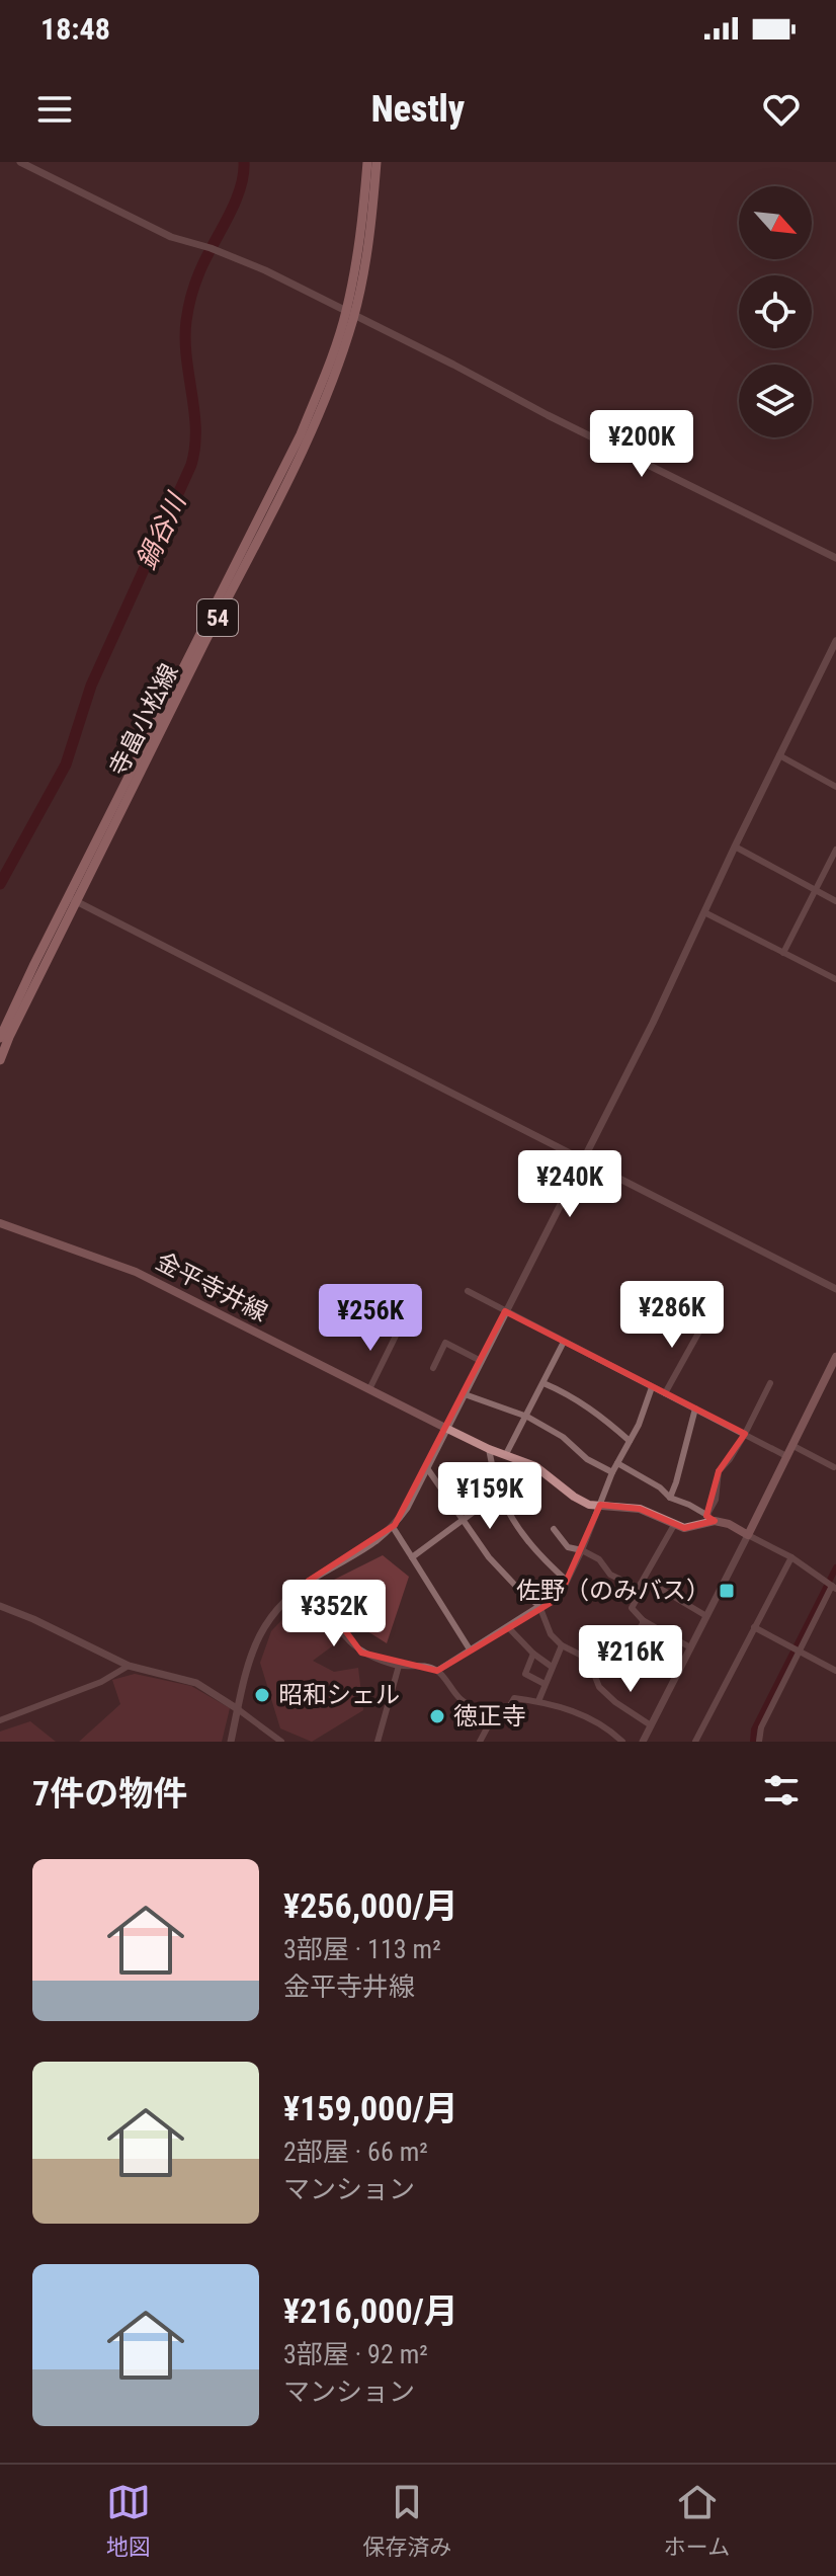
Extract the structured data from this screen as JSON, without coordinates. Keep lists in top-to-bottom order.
{
  "streets": {
    "main road": ["54", "寺畠小松線", "金平寺井線"]
  },
  "water": ["鍋谷川"],
  "places": {
    "transit": ["佐野（のみバス）"],
    "other": ["昭和シェル", "徳正寺"]
  },
  "north": "bottom right",
  "page": {
    "status": "18:48",
    "header": "Nestly",
    "price": [
      "¥200K",
      "¥240K",
      "¥286K",
      "¥256K",
      "¥159K",
      "¥352K",
      "¥216K"
    ],
    "heading": "7件の物件",
    "list": [
      {
        "name": "¥256,000/月",
        "note": "3部屋 · 113 m² · 金平寺井線"
      },
      {
        "name": "¥159,000/月",
        "note": "2部屋 · 66 m² · マンション"
      },
      {
        "name": "¥216,000/月",
        "note": "3部屋 · 92 m² · マンション"
      }
    ],
    "tabs": ["地図", "保存済み", "ホーム"]
  }
}
